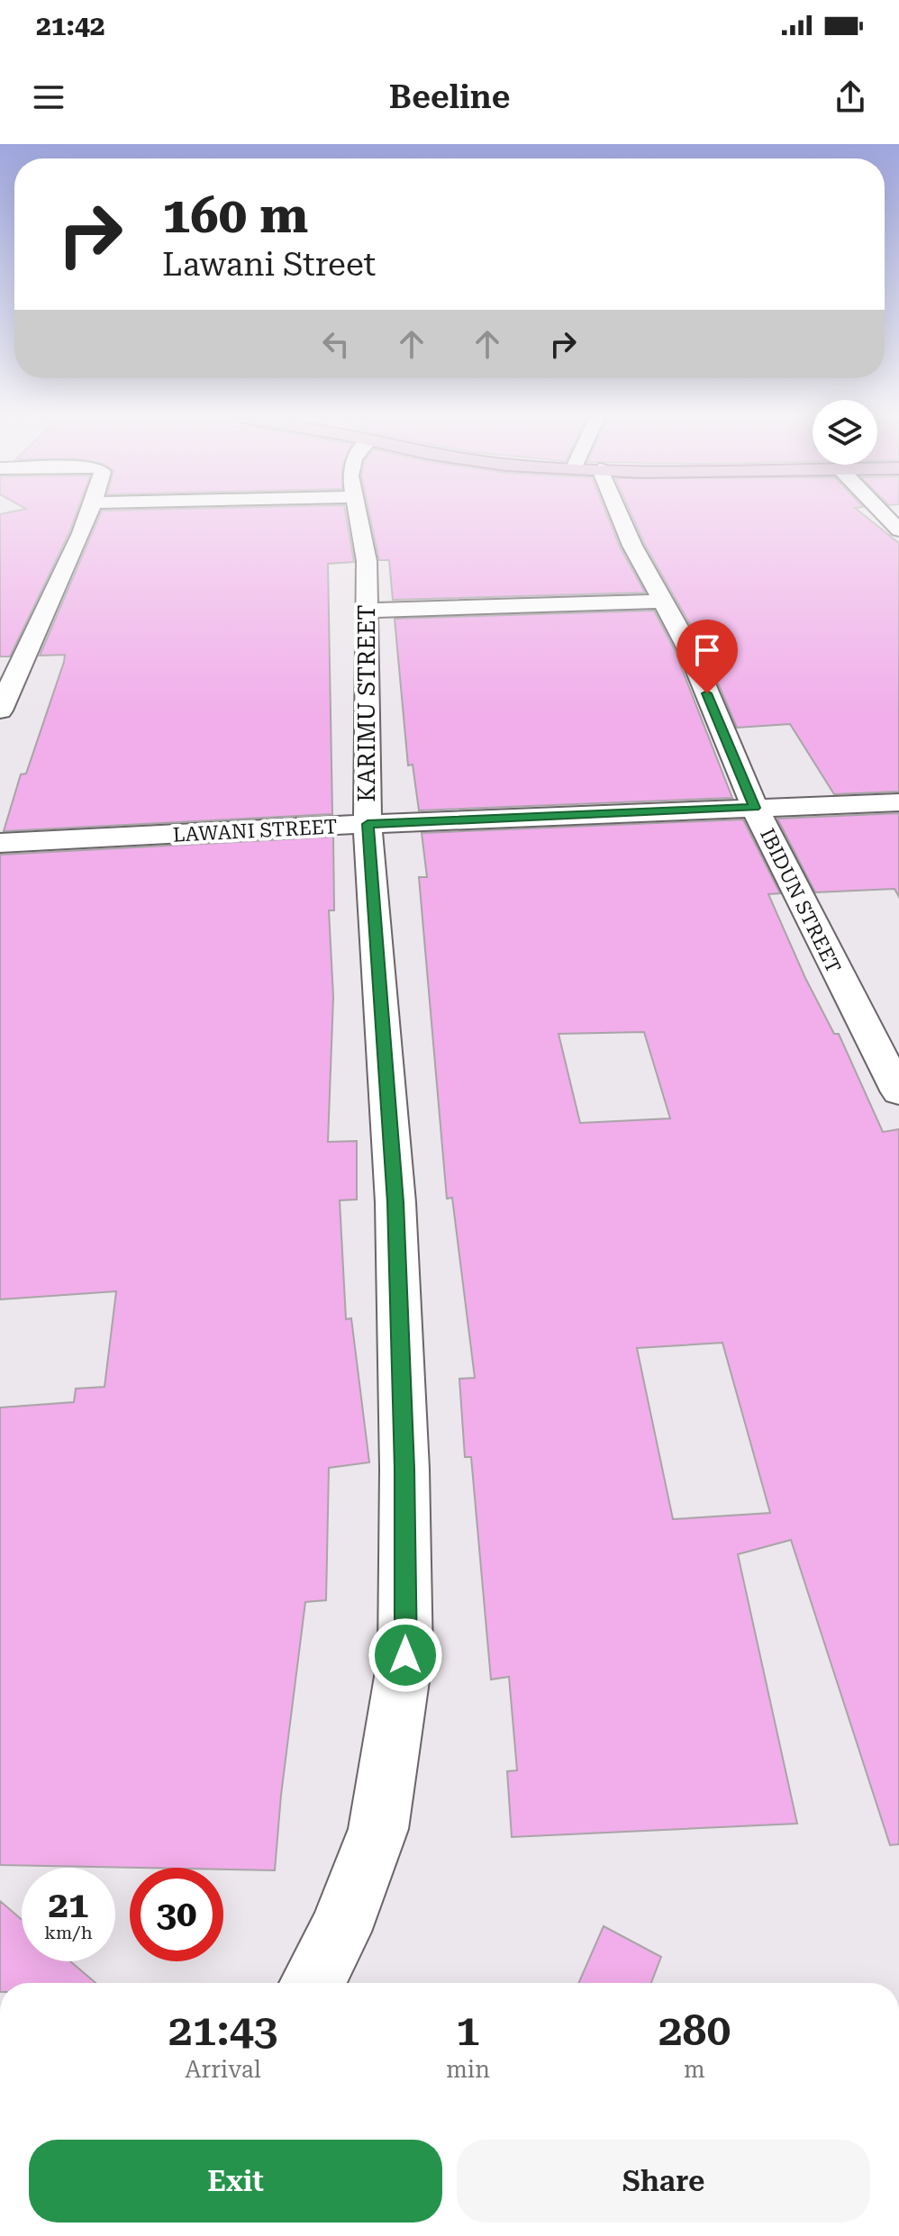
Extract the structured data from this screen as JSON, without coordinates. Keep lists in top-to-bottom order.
{
  "streets": {
    "street": ["KARIMU STREET", "LAWANI STREET", "IBIDUN STREET"]
  },
  "crossings": [
    ["KARIMU STREET", "LAWANI STREET"],
    ["LAWANI STREET", "IBIDUN STREET"]
  ],
  "page": {
    "status": "21:42",
    "header": "Beeline",
    "turn": ["160 m", "Lawani Street"],
    "speed": "21 km/h",
    "limit": "30",
    "eta": [
      "21:43",
      "Arrival",
      "1",
      "min",
      "280",
      "m"
    ],
    "buttons": ["Exit", "Share"]
  }
}
